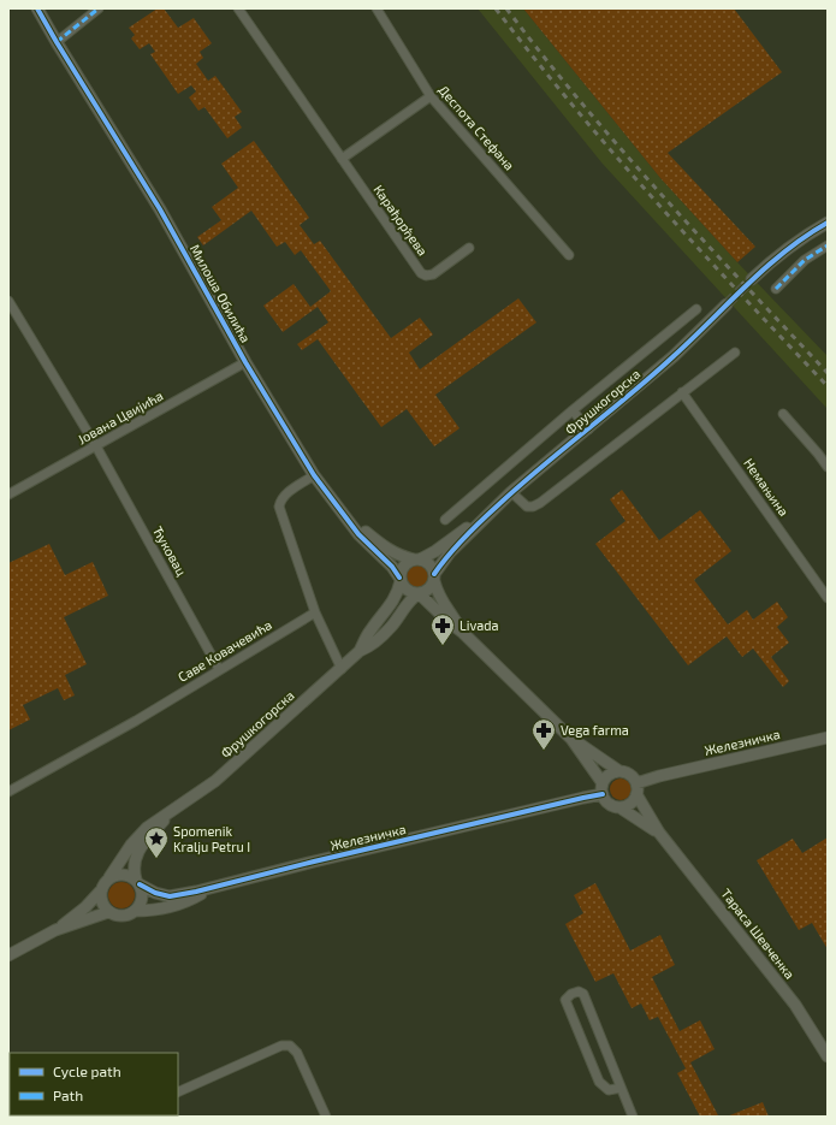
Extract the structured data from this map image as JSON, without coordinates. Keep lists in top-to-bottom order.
{
  "streets": {
    "street": [
      "Деспота Стефана",
      "Карађорђева",
      "Милоша Обилића",
      "Фрушкогорска",
      "Јована Цвијића",
      "Немањина",
      "Ћуковац",
      "Саве Ковачевића",
      "Железничка",
      "Тараса Шевченка"
    ]
  },
  "crossings": [
    ["Милоша Обилића", "Фрушкогорска"],
    ["Милоша Обилића", "Јована Цвијића"],
    ["Фрушкогорска", "Железничка"],
    ["Јована Цвијића", "Ћуковац"],
    ["Ћуковац", "Саве Ковачевића"],
    ["Железничка", "Тараса Шевченка"]
  ],
  "places": {
    "pharmacy": ["Livada", "Vega farma"],
    "place": ["Spomenik Kralju Petru I"]
  },
  "legend": ["Cycle path", "Path"]
}
